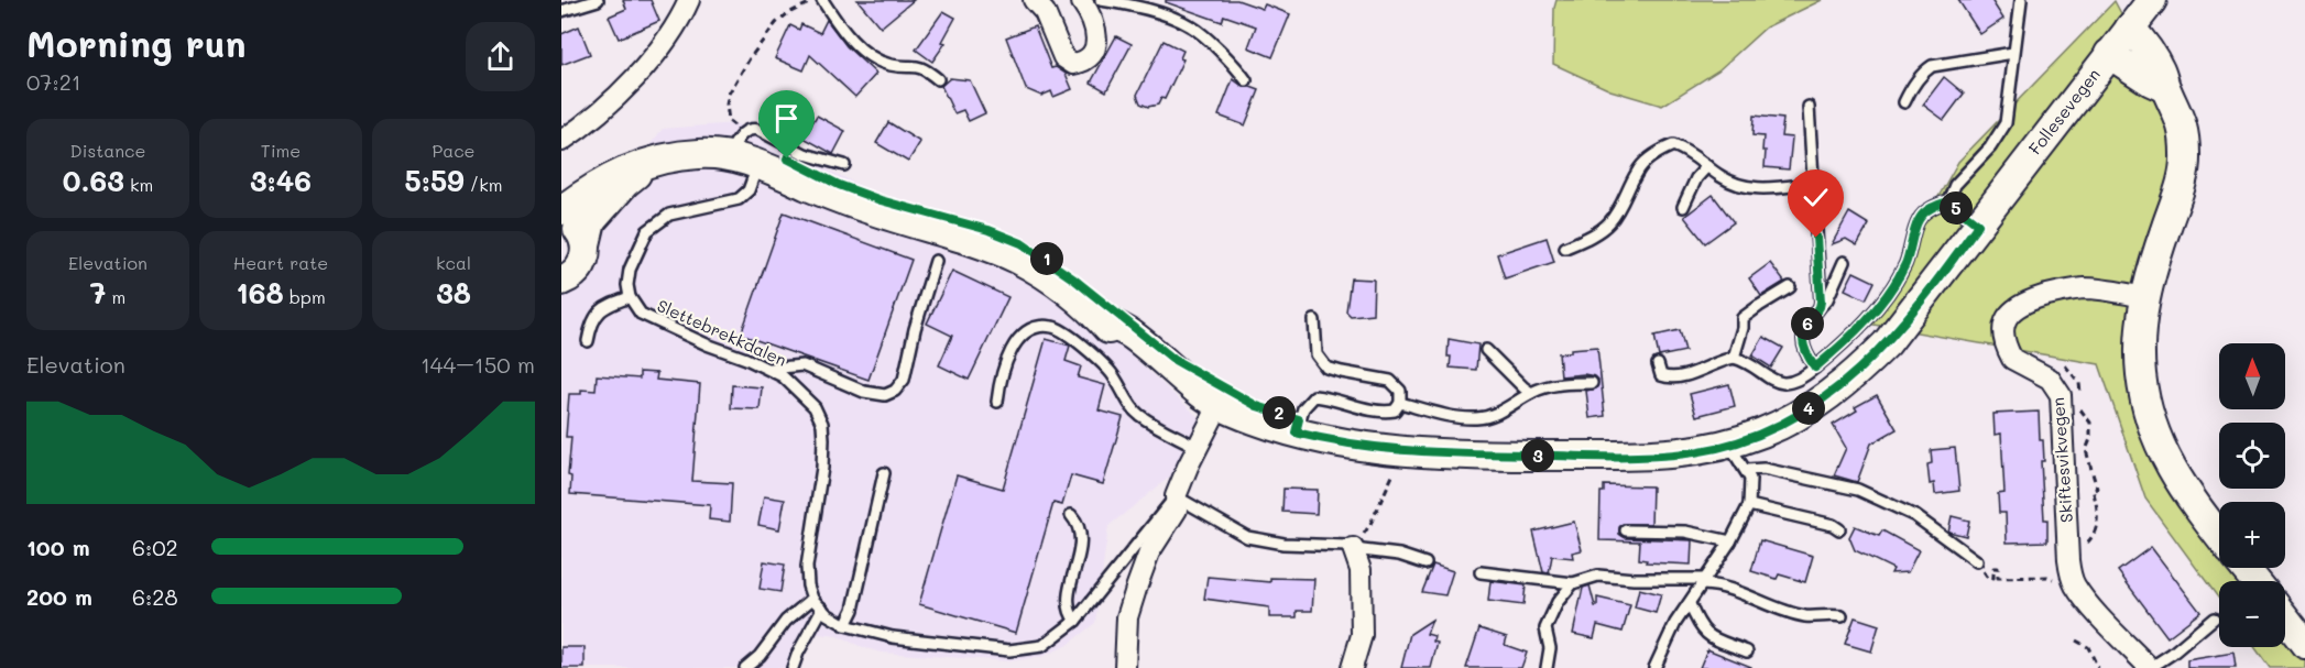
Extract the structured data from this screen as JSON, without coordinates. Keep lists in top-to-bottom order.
{
  "streets": {
    "main road": ["Follesevegen"],
    "street": ["Skiftesvikvegen"],
    "lane": ["Slettebrekkdalen"]
  },
  "north": "top",
  "page": {
    "heading": ["Morning run", "07:21"],
    "stats": [
      ["Distance", "0.63 km"],
      ["Time", "3:46"],
      ["Pace", "5:59 /km"],
      ["Elevation", "7 m"],
      ["Heart rate", "168 bpm"],
      ["kcal", "38"]
    ],
    "pins": [
      "5",
      "1",
      "6",
      "4",
      "2",
      "3"
    ],
    "chart": ["Elevation", "144–150 m"],
    "map_buttons": ["+", "−"],
    "list": [
      {
        "name": "100 m",
        "note": "6:02"
      },
      {
        "name": "200 m",
        "note": "6:28"
      }
    ]
  }
}
